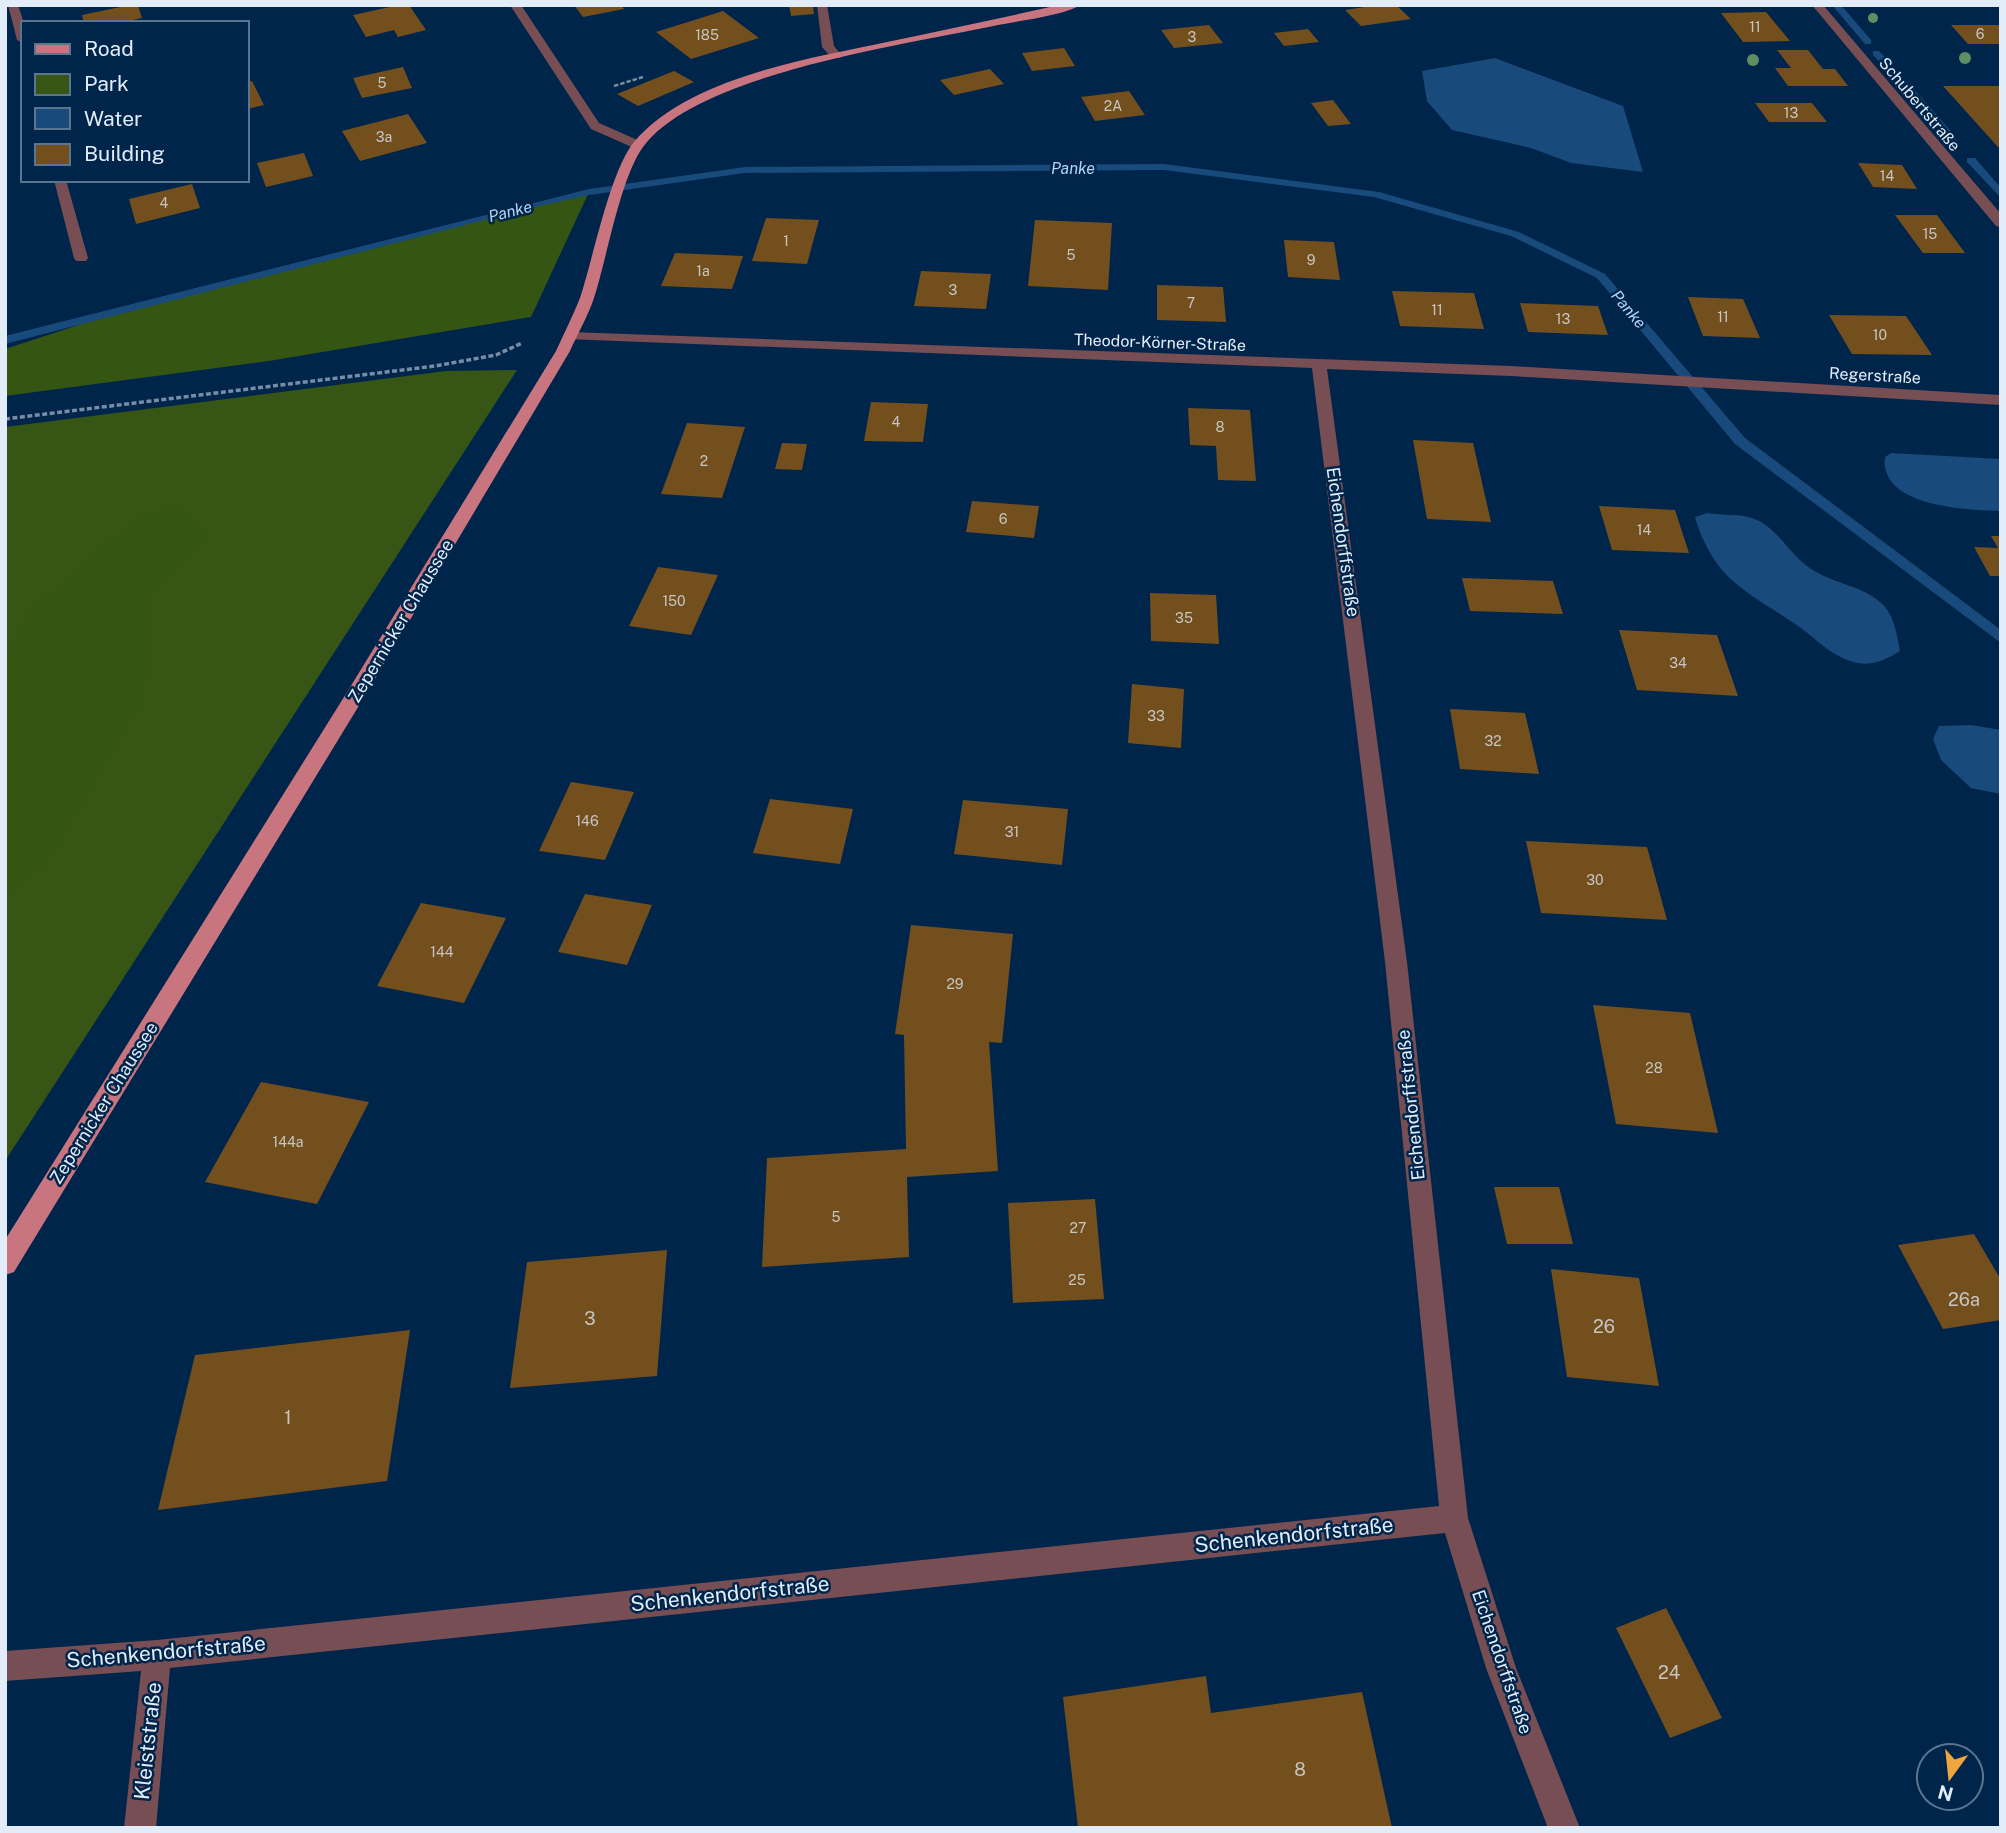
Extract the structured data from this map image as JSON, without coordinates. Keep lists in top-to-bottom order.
{
  "streets": {
    "main road": ["Zepernicker Chaussee"],
    "street": [
      "Schubertstraße",
      "Theodor-Körner-Straße",
      "Regerstraße",
      "Eichendorffstraße",
      "Schenkendorfstraße",
      "Kleiststraße"
    ]
  },
  "crossings": [
    ["Theodor-Körner-Straße", "Regerstraße"],
    ["Theodor-Körner-Straße", "Eichendorffstraße"],
    ["Theodor-Körner-Straße", "Zepernicker Chaussee"],
    ["Eichendorffstraße", "Schenkendorfstraße"],
    ["Schenkendorfstraße", "Kleiststraße"]
  ],
  "water": ["Panke"],
  "house_numbers": [
    "11",
    "6",
    "185",
    "3",
    "5",
    "2A",
    "13",
    "3a",
    "14",
    "4",
    "15",
    "1",
    "5",
    "9",
    "1a",
    "3",
    "7",
    "11",
    "11",
    "13",
    "10",
    "4",
    "8",
    "2",
    "6",
    "14",
    "150",
    "35",
    "34",
    "33",
    "32",
    "146",
    "31",
    "30",
    "144",
    "29",
    "28",
    "144a",
    "5",
    "27",
    "25",
    "26a",
    "3",
    "26",
    "1",
    "24",
    "8"
  ],
  "legend": [
    "Road",
    "Park",
    "Water",
    "Building"
  ],
  "north": "bottom"
}
